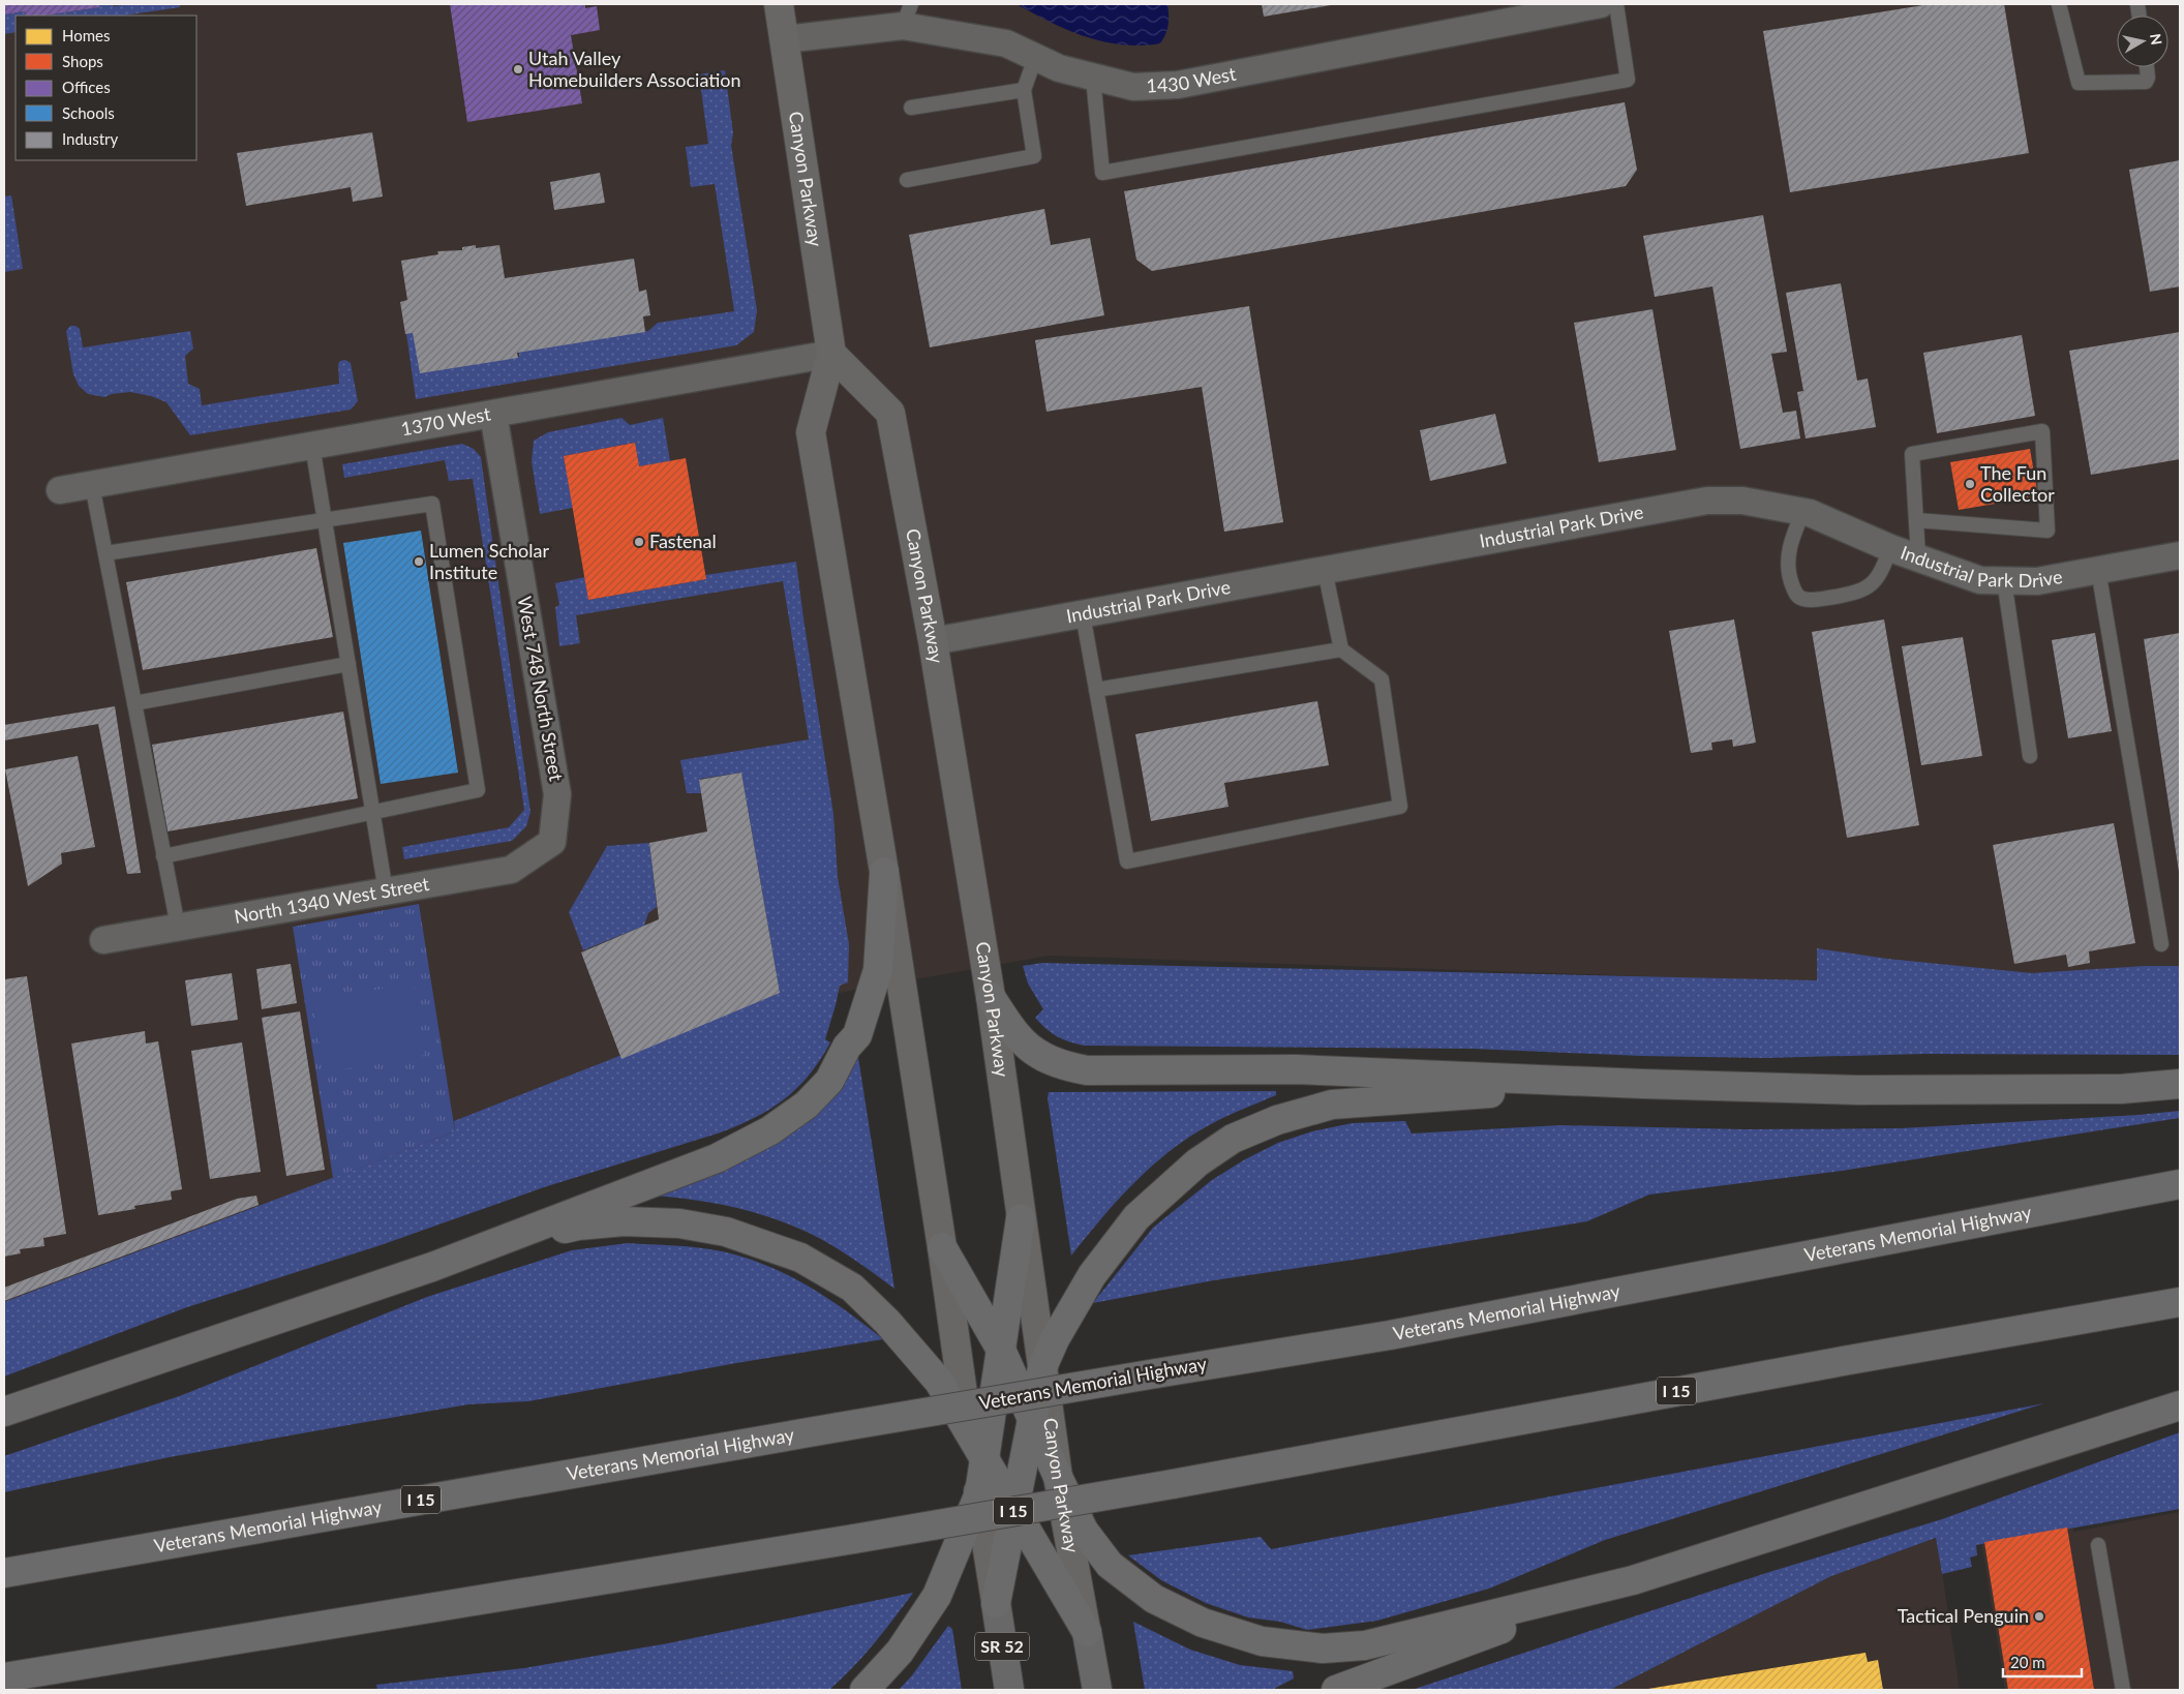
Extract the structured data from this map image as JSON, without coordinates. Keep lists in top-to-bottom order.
{
  "streets": {
    "highway": [
      "Canyon Parkway",
      "Veterans Memorial Highway",
      "I 15",
      "SR 52"
    ],
    "street": [
      "1430 West",
      "1370 West",
      "Industrial Park Drive",
      "West 748 North Street",
      "North 1340 West Street"
    ]
  },
  "crossings": [
    ["1430 West", "Canyon Parkway"],
    ["Canyon Parkway", "1370 West"],
    ["Canyon Parkway", "Industrial Park Drive"],
    ["1370 West", "West 748 North Street"],
    ["West 748 North Street", "North 1340 West Street"]
  ],
  "places": [
    "Utah Valley Homebuilders Association",
    "The Fun Collector",
    "Fastenal",
    "Lumen Scholar Institute",
    "Tactical Penguin"
  ],
  "legend": [
    "Homes",
    "Shops",
    "Offices",
    "Schools",
    "Industry"
  ],
  "scale_bar": "20 m",
  "north": "right"
}
